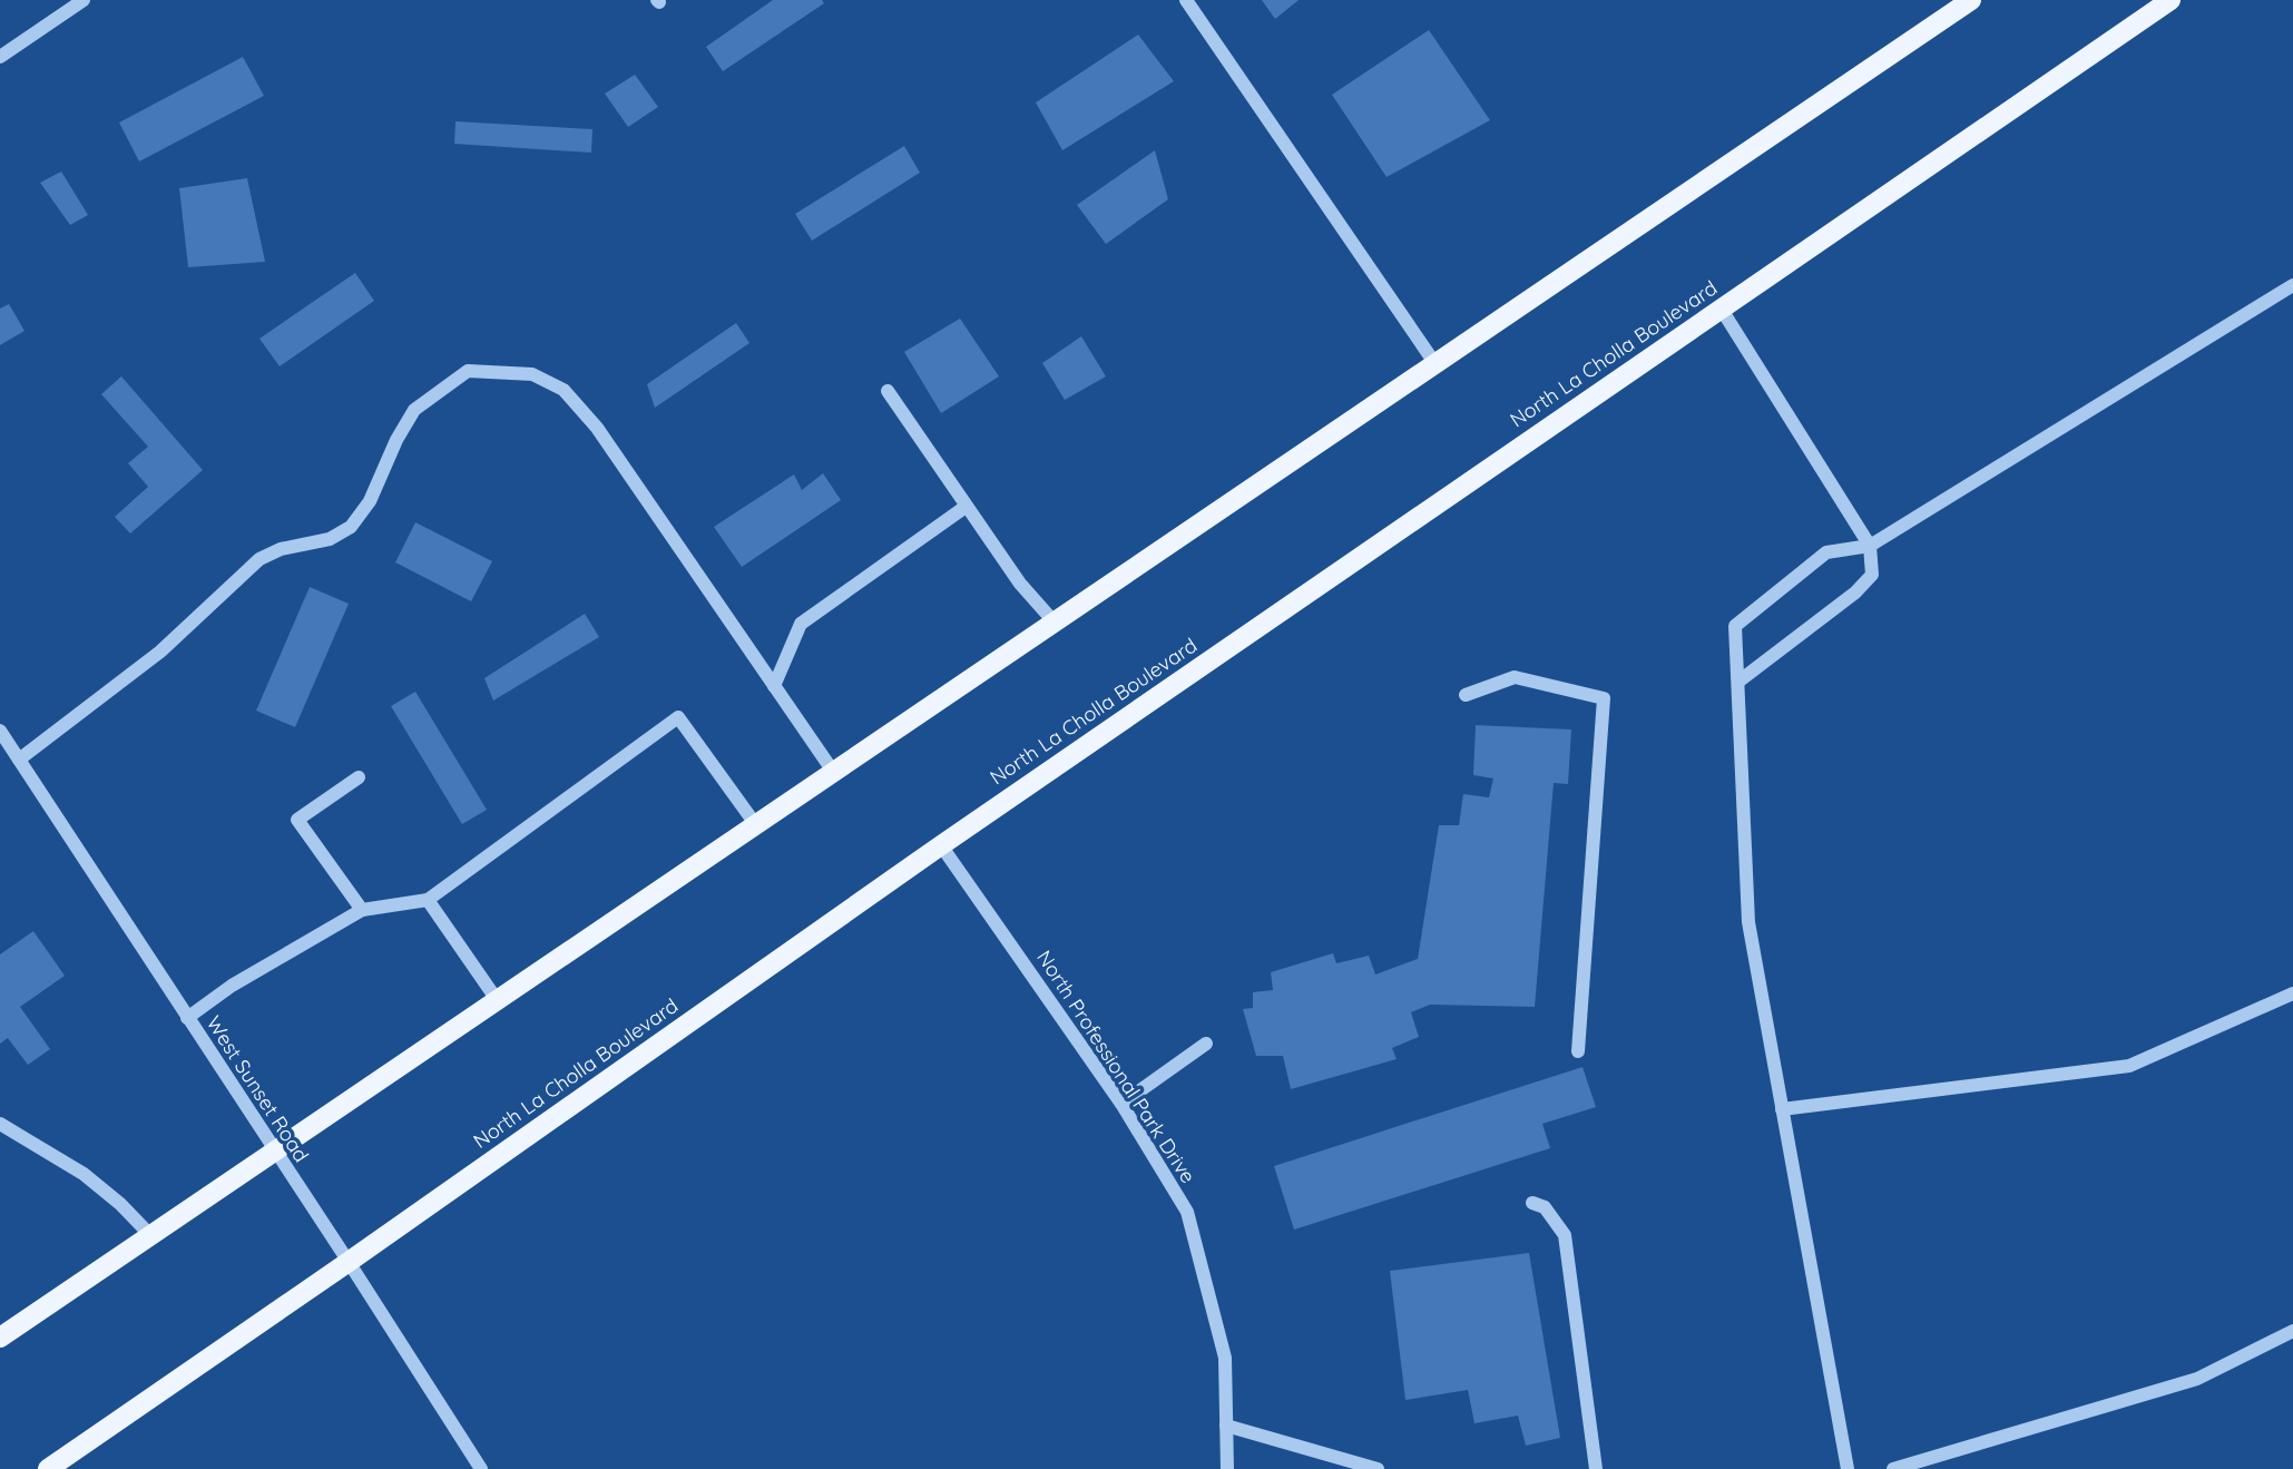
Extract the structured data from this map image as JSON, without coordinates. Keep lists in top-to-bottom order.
{
  "streets": {
    "main road": ["North La Cholla Boulevard"],
    "street": ["North Professional Park Drive", "West Sunset Road"]
  },
  "crossings": [
    ["North La Cholla Boulevard", "North Professional Park Drive"],
    ["North La Cholla Boulevard", "West Sunset Road"]
  ]
}
